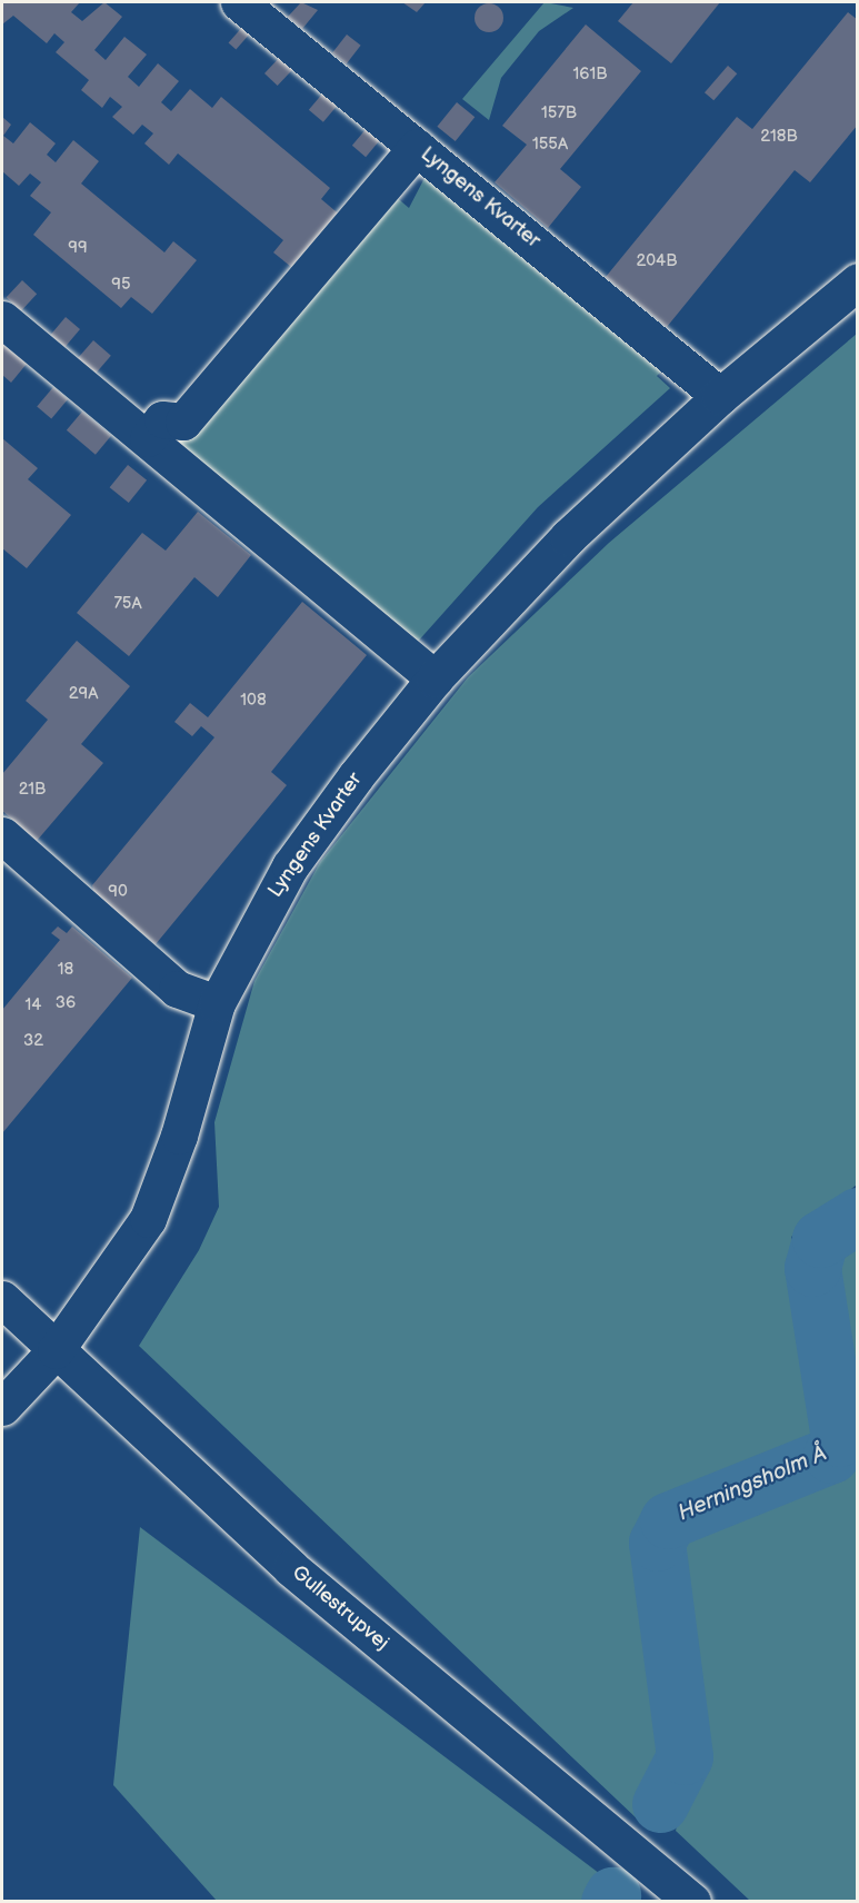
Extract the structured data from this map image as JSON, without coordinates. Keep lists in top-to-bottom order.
{
  "streets": {
    "street": ["Lyngens Kvarter", "Gullestrupvej"]
  },
  "crossings": [
    ["Lyngens Kvarter", "Gullestrupvej"]
  ],
  "water": ["Herningsholm Å"],
  "house_numbers": [
    "161B",
    "157B",
    "218B",
    "155A",
    "99",
    "204B",
    "95",
    "75A",
    "29A",
    "108",
    "21B",
    "90",
    "18",
    "36",
    "14",
    "32"
  ]
}
